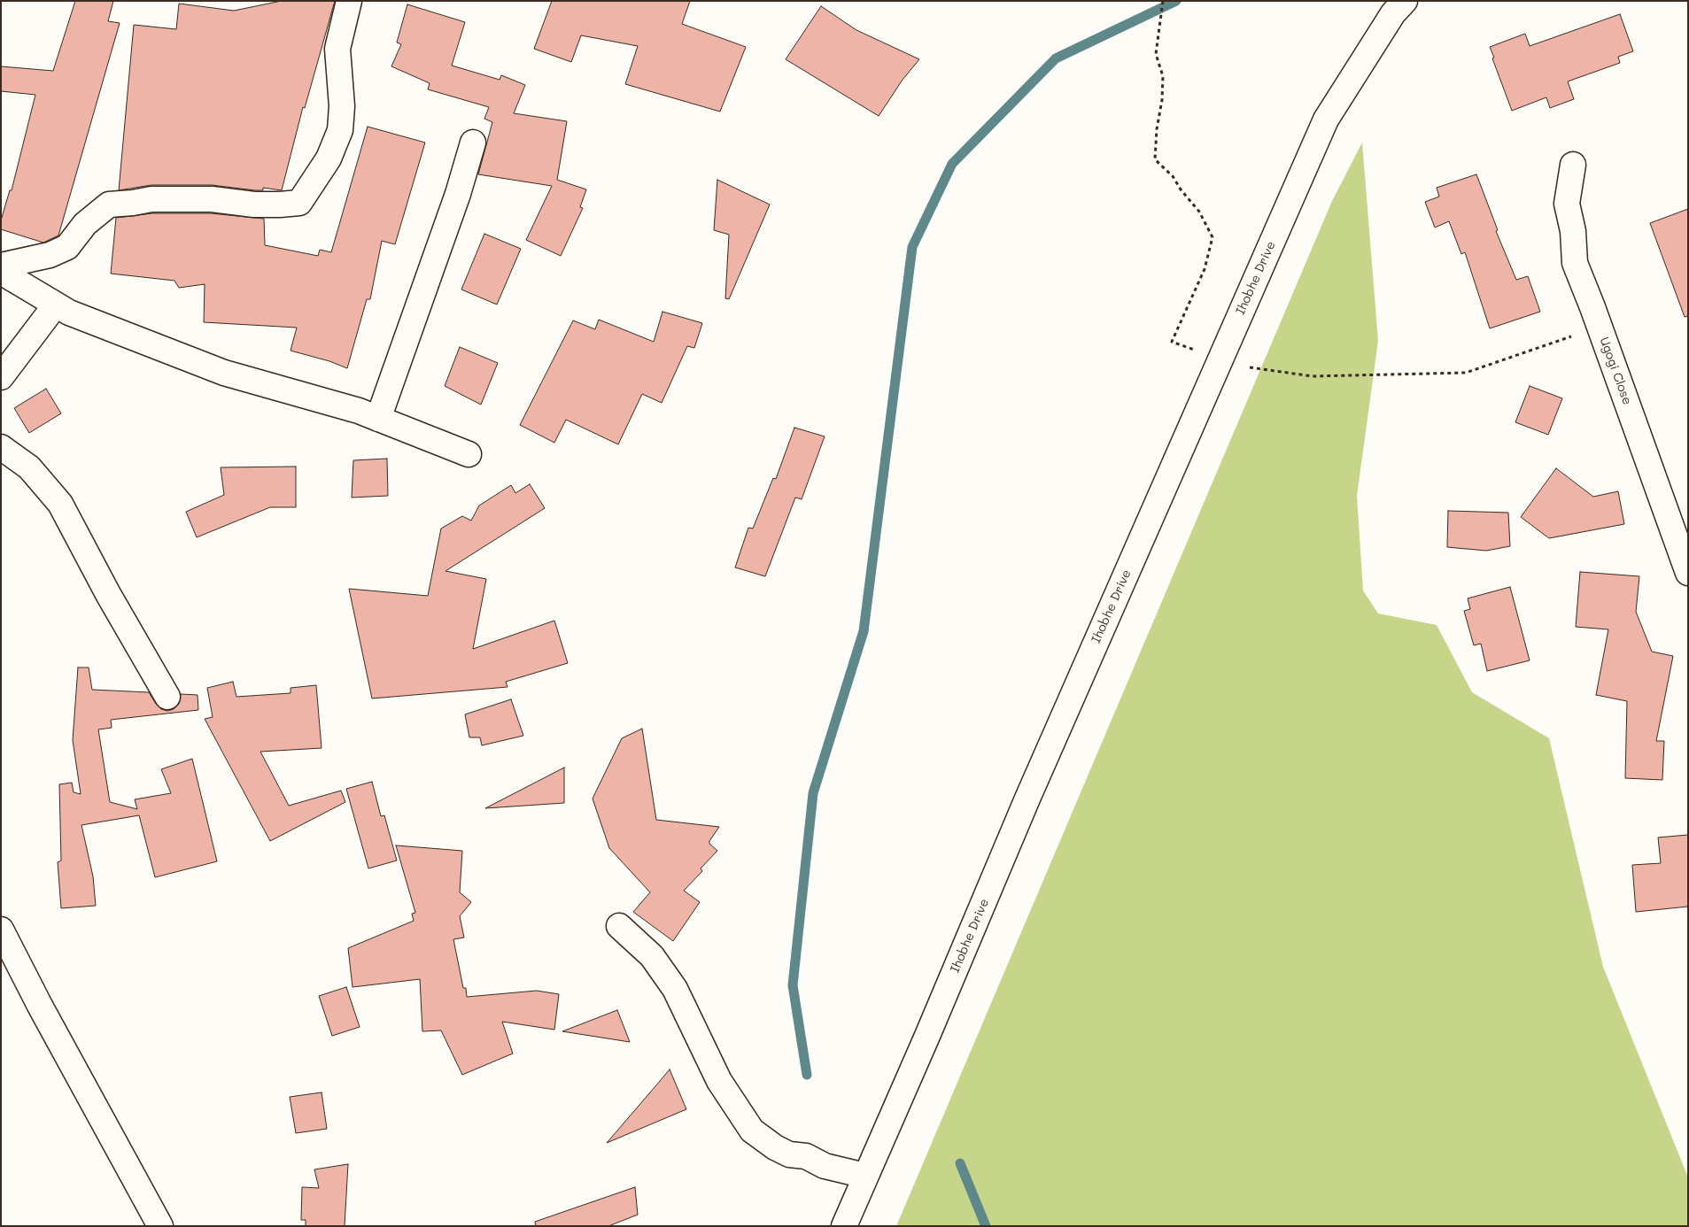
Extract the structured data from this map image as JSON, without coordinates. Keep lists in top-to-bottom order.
{
  "streets": {
    "street": ["Ihobhe Drive", "Ugogi Close"]
  }
}
